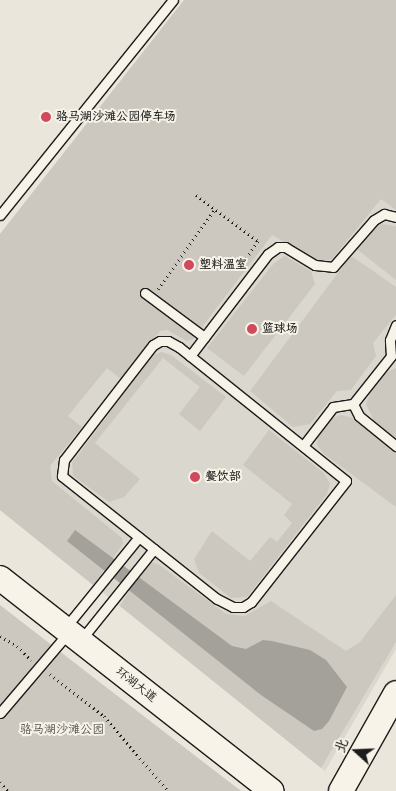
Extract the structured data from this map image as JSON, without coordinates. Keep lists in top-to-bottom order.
{
  "streets": {
    "main road": ["环湖大道"]
  },
  "parks": ["骆马湖沙滩公园"],
  "places": [
    "骆马湖沙滩公园停车场",
    "塑料温室",
    "篮球场",
    "餐饮部"
  ],
  "north": "left"
}
